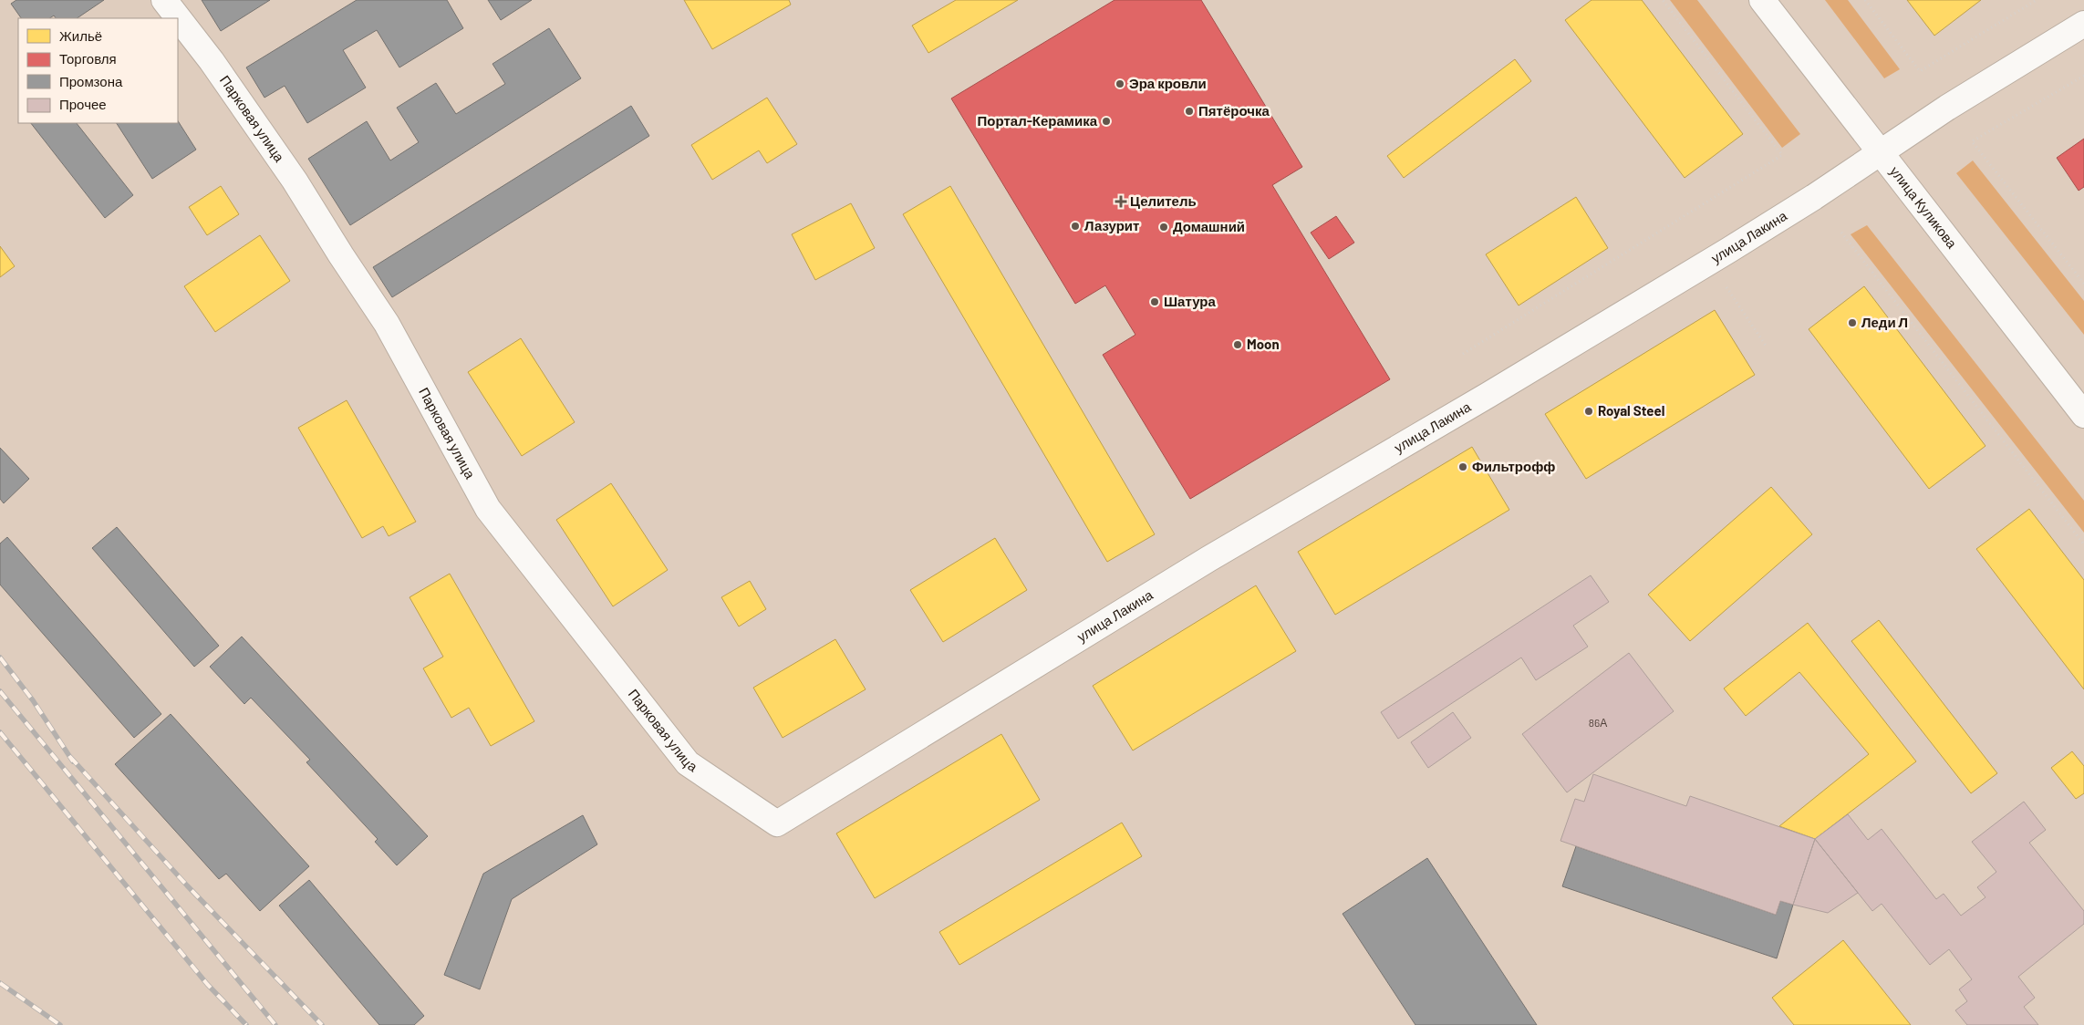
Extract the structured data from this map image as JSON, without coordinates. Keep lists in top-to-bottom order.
{
  "streets": {
    "street": ["Парковая улица", "улица Куликова", "улица Лакина"]
  },
  "crossings": [
    ["Парковая улица", "улица Лакина"],
    ["улица Куликова", "улица Лакина"]
  ],
  "places": {
    "other": [
      "Эра кровли",
      "Пятёрочка",
      "Портал-Керамика",
      "Лазурит",
      "Домашний",
      "Шатура",
      "Леди Л",
      "Moon",
      "Royal Steel",
      "Фильтрофф"
    ],
    "health": ["Целитель"]
  },
  "house_numbers": ["86А"],
  "legend": [
    "Жильё",
    "Торговля",
    "Промзона",
    "Прочее"
  ]
}
